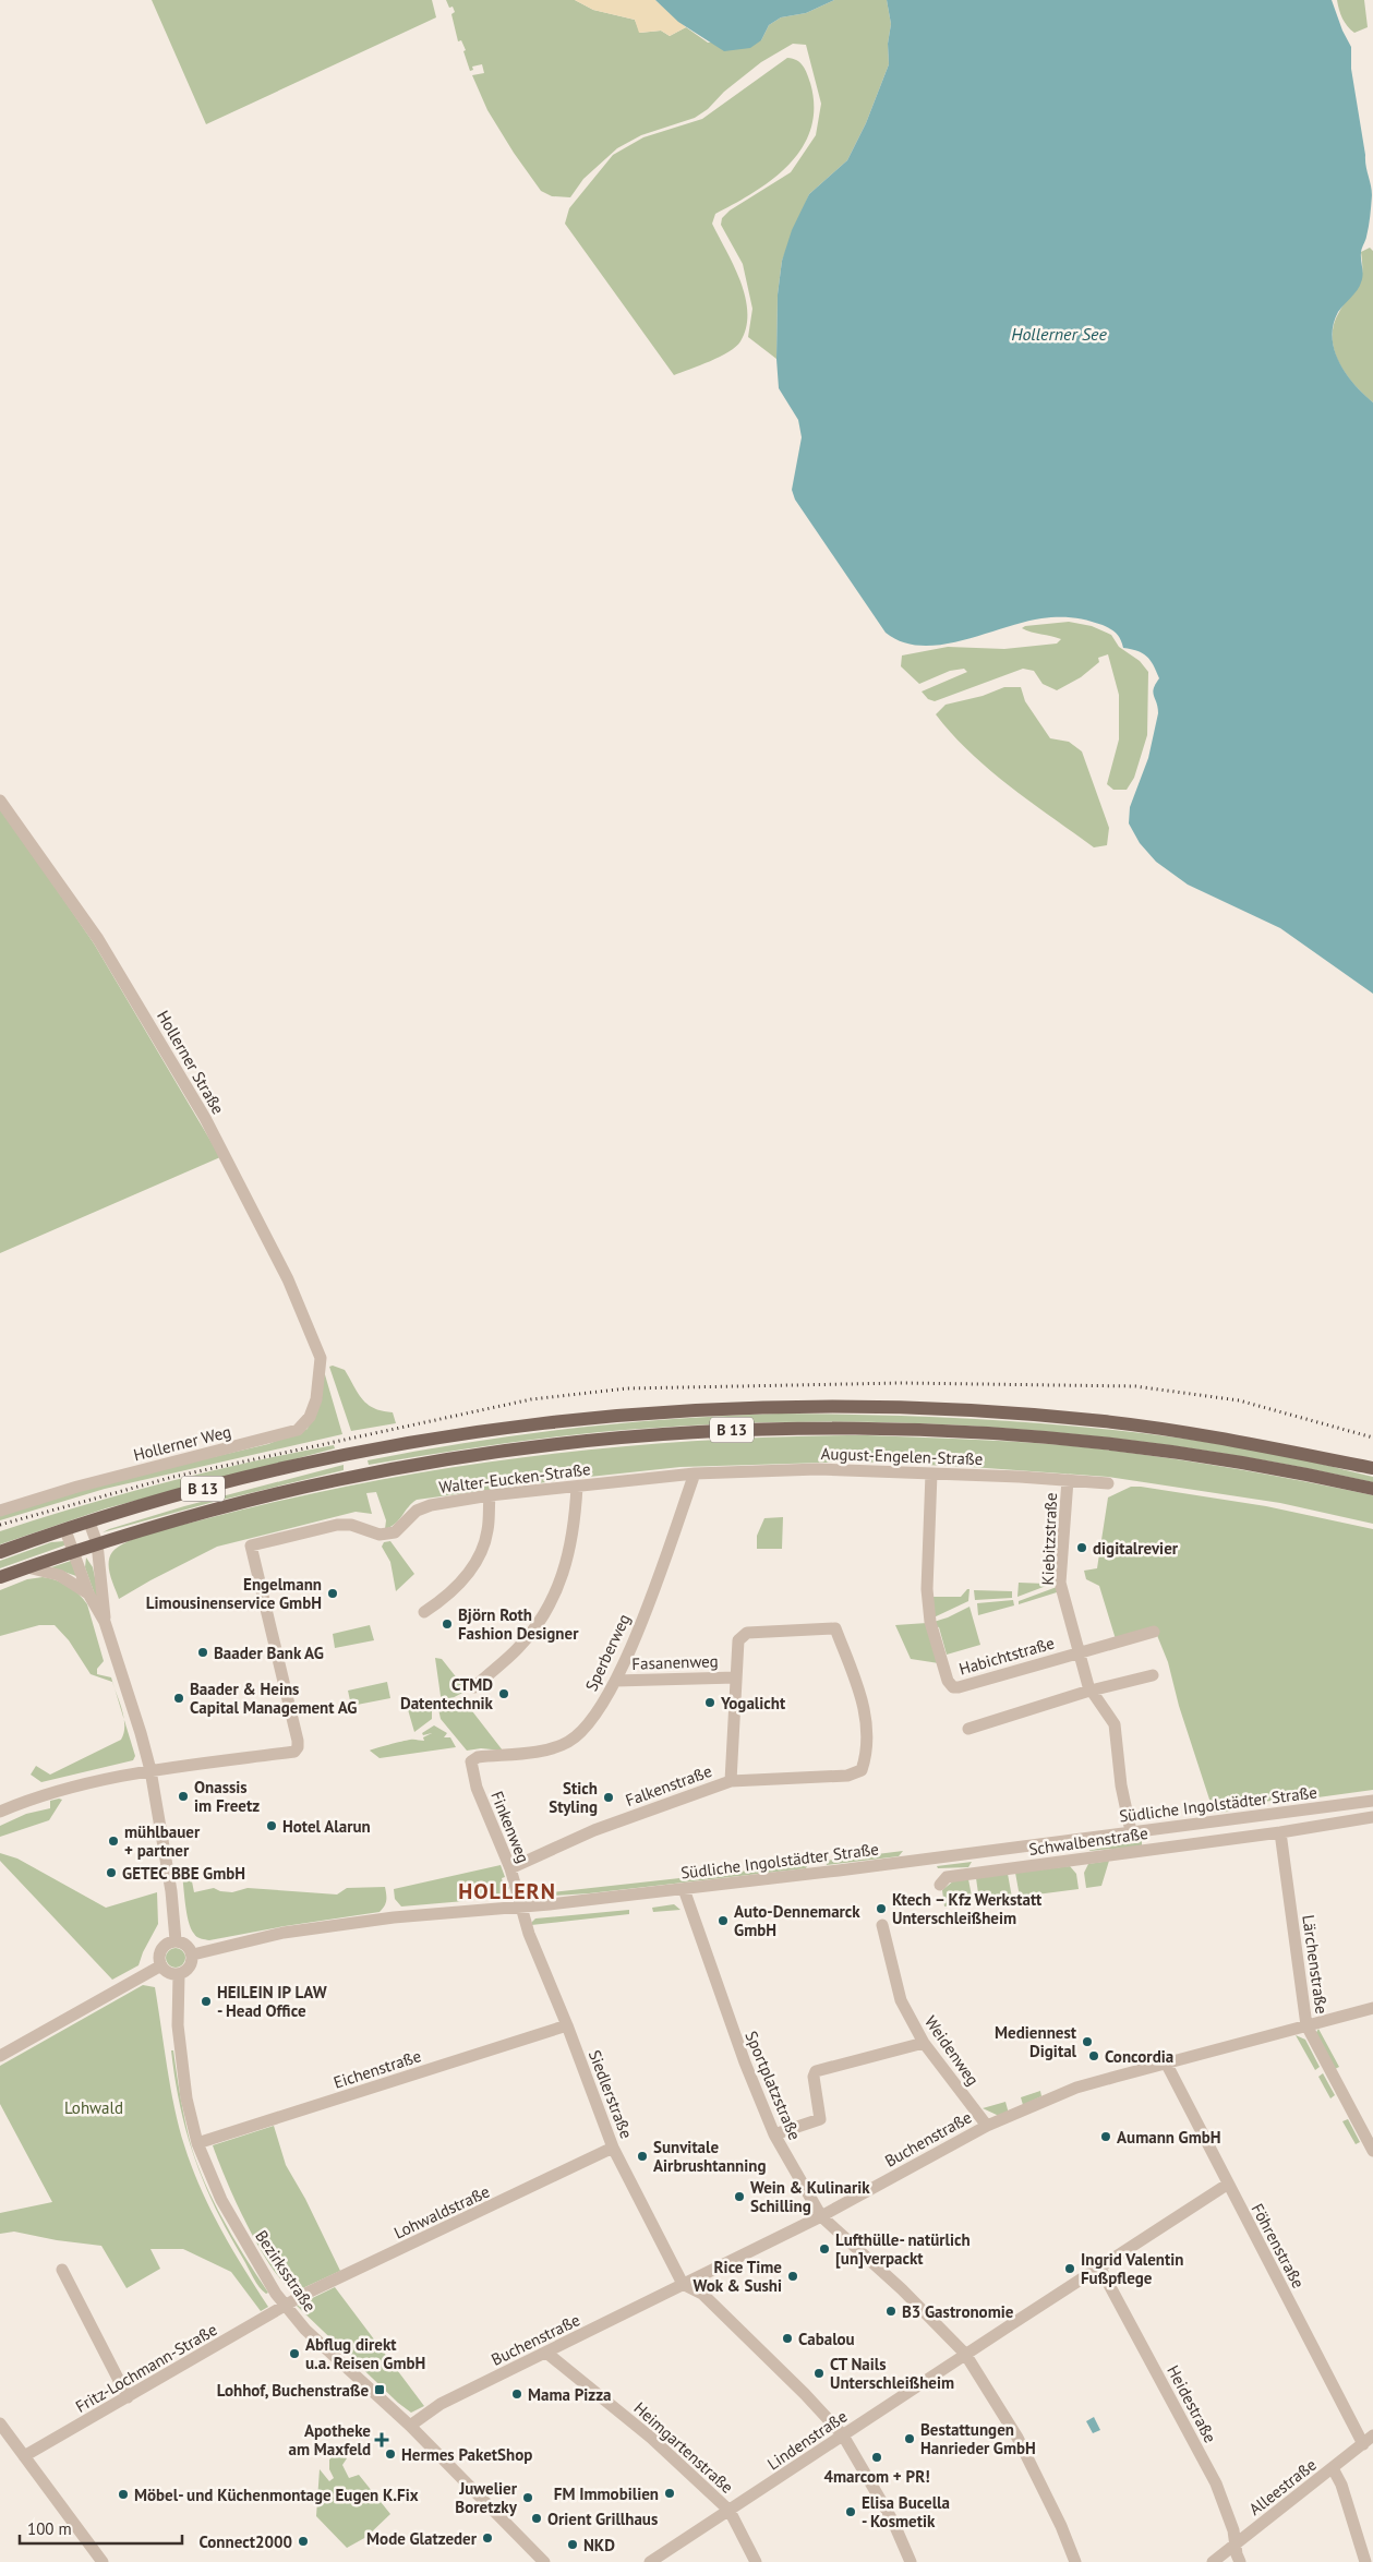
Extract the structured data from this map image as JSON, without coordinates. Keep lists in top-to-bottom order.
{
  "streets": {
    "main road": ["B 13"],
    "street": [
      "Hollerner Straße",
      "Hollerner Weg",
      "August-Engelen-Straße",
      "Walter-Eucken-Straße",
      "Kiebitzstraße",
      "Sperberweg",
      "Habichtstraße",
      "Fasanenweg",
      "Falkenstraße",
      "Südliche Ingolstädter Straße",
      "Finkenweg",
      "Schwalbenstraße",
      "Lärchenstraße",
      "Weidenweg",
      "Eichenstraße",
      "Sportplatzstraße",
      "Siedlerstraße",
      "Buchenstraße",
      "Lohwaldstraße",
      "Föhrenstraße",
      "Bezirksstraße",
      "Fritz-Lochmann-Straße",
      "Heidestraße",
      "Lindenstraße",
      "Heimgartenstraße",
      "Alleestraße"
    ]
  },
  "crossings": [
    ["Hollerner Straße", "Hollerner Weg"],
    ["August-Engelen-Straße", "Walter-Eucken-Straße"],
    ["August-Engelen-Straße", "Kiebitzstraße"],
    ["August-Engelen-Straße", "Sperberweg"],
    ["August-Engelen-Straße", "Habichtstraße"],
    ["Walter-Eucken-Straße", "Sperberweg"],
    ["Kiebitzstraße", "Habichtstraße"],
    ["Kiebitzstraße", "Südliche Ingolstädter Straße"],
    ["Sperberweg", "Fasanenweg"],
    ["Sperberweg", "Finkenweg"],
    ["Fasanenweg", "Falkenstraße"],
    ["Falkenstraße", "Finkenweg"],
    ["Südliche Ingolstädter Straße", "Finkenweg"],
    ["Südliche Ingolstädter Straße", "Sportplatzstraße"],
    ["Südliche Ingolstädter Straße", "Siedlerstraße"],
    ["Südliche Ingolstädter Straße", "Bezirksstraße"],
    ["Finkenweg", "Siedlerstraße"],
    ["Schwalbenstraße", "Lärchenstraße"],
    ["Lärchenstraße", "Buchenstraße"],
    ["Weidenweg", "Buchenstraße"],
    ["Eichenstraße", "Siedlerstraße"],
    ["Eichenstraße", "Bezirksstraße"],
    ["Sportplatzstraße", "Buchenstraße"],
    ["Sportplatzstraße", "Lindenstraße"],
    ["Siedlerstraße", "Buchenstraße"],
    ["Siedlerstraße", "Lohwaldstraße"],
    ["Buchenstraße", "Föhrenstraße"],
    ["Buchenstraße", "Bezirksstraße"],
    ["Buchenstraße", "Heimgartenstraße"],
    ["Lohwaldstraße", "Bezirksstraße"],
    ["Lohwaldstraße", "Fritz-Lochmann-Straße"],
    ["Föhrenstraße", "Lindenstraße"],
    ["Föhrenstraße", "Alleestraße"],
    ["Bezirksstraße", "Fritz-Lochmann-Straße"],
    ["Heidestraße", "Lindenstraße"],
    ["Heidestraße", "Alleestraße"],
    ["Lindenstraße", "Heimgartenstraße"]
  ],
  "districts": ["HOLLERN"],
  "water": ["Hollerner See"],
  "parks": ["Lohwald"],
  "places": {
    "other": [
      "digitalrevier",
      "Engelmann Limousinenservice GmbH",
      "Björn Roth Fashion Designer",
      "Baader Bank AG",
      "CTMD Datentechnik",
      "Baader & Heins Capital Management AG",
      "Yogalicht",
      "Onassis im Freetz",
      "Stich Styling",
      "Hotel Alarun",
      "mühlbauer + partner",
      "GETEC BBE GmbH",
      "Ktech – Kfz Werkstatt Unterschleißheim",
      "Auto-Dennemarck GmbH",
      "HEILEIN IP LAW - Head Office",
      "Mediennest Digital",
      "Concordia",
      "Aumann GmbH",
      "Sunvitale Airbrushtanning",
      "Wein & Kulinarik Schilling",
      "Lufthülle- natürlich [un]verpackt",
      "Ingrid Valentin Fußpflege",
      "Rice Time Wok & Sushi",
      "B3 Gastronomie",
      "Cabalou",
      "Abflug direkt u.a. Reisen GmbH",
      "CT Nails Unterschleißheim",
      "Mama Pizza",
      "Bestattungen Hanrieder GmbH",
      "Hermes PaketShop",
      "4marcom + PR!",
      "FM Immobilien",
      "Möbel- und Küchenmontage Eugen K.Fix",
      "Juwelier Boretzky",
      "Elisa Bucella - Kosmetik",
      "Orient Grillhaus",
      "Mode Glatzeder",
      "Connect2000",
      "NKD"
    ],
    "transit": ["Lohhof, Buchenstraße"],
    "health": ["Apotheke am Maxfeld"]
  },
  "scale_bar": "100 m"
}
